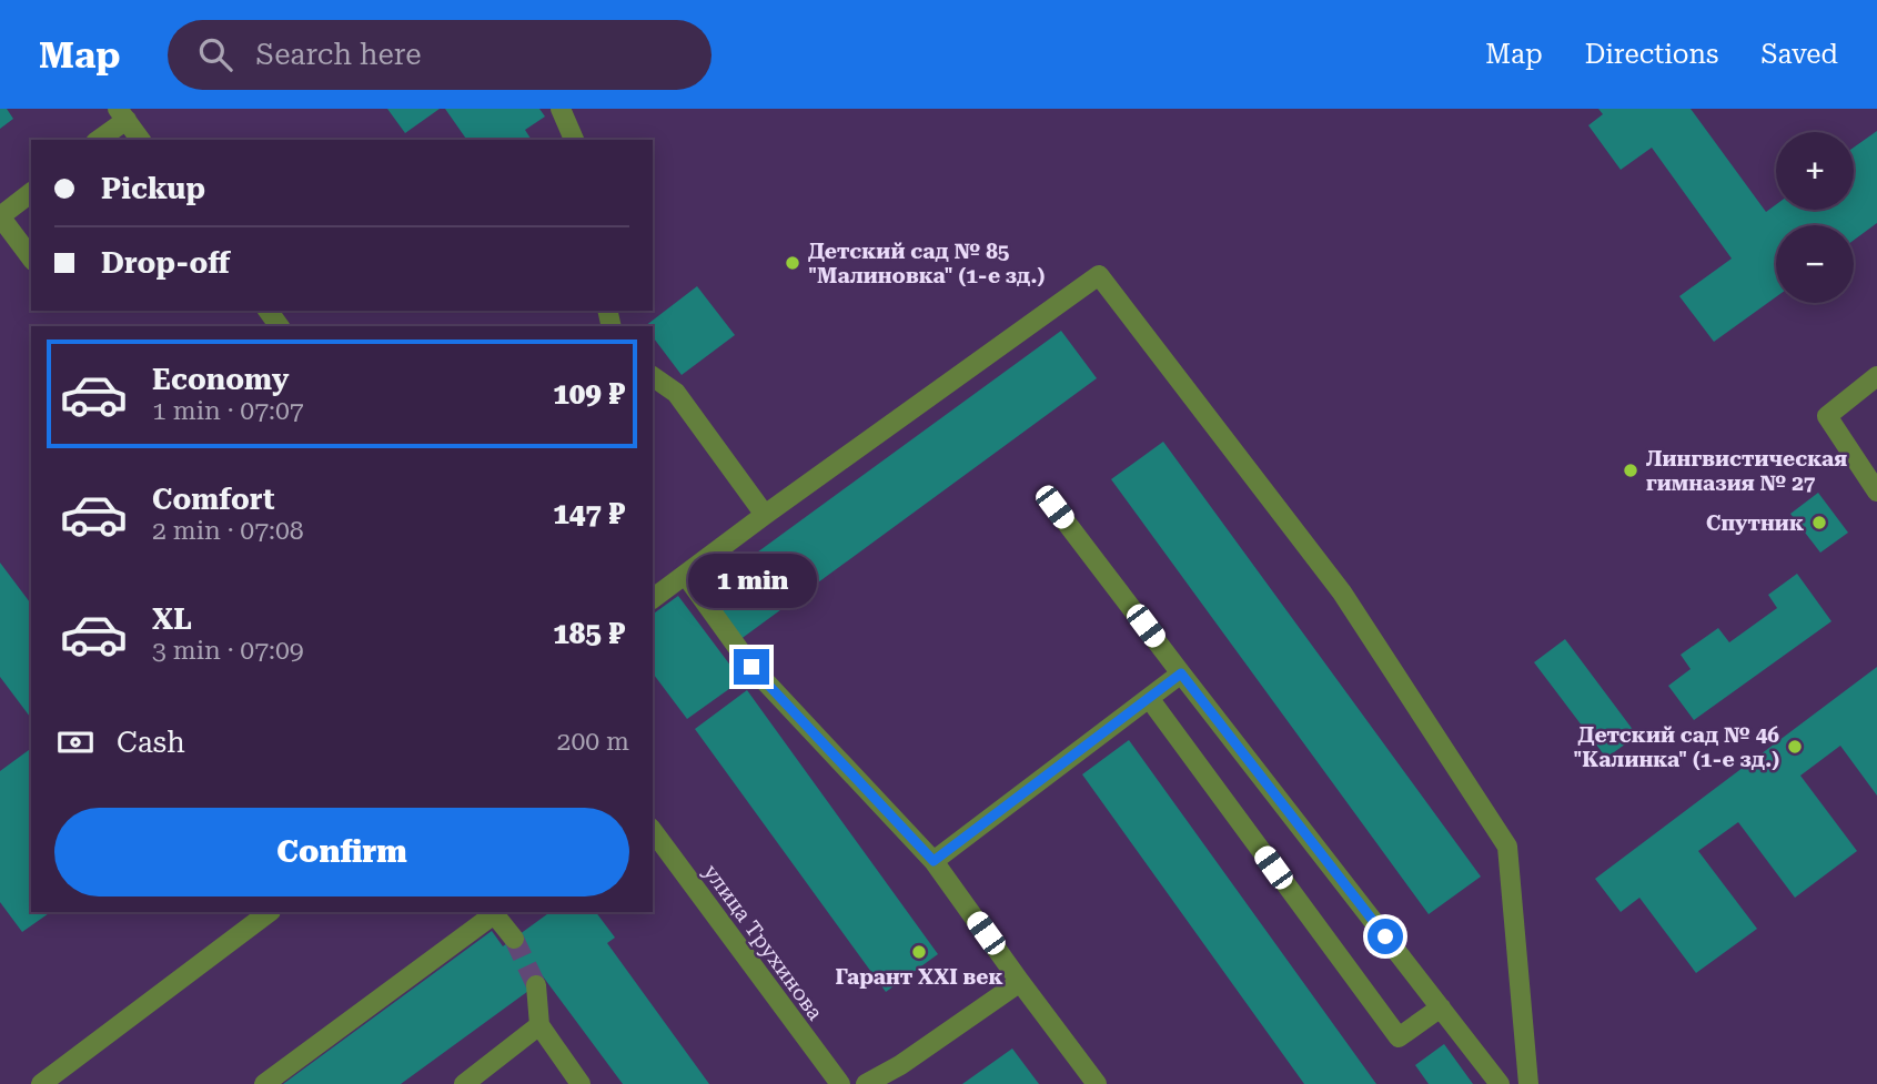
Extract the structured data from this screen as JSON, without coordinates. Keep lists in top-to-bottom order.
{
  "streets": {
    "street": ["улица Трухинова"]
  },
  "places": [
    "Детский сад № 85 \"Малиновка\" (1-е зд.)",
    "Лингвистическая гимназия № 27",
    "Спутник",
    "Детский сад № 46 \"Калинка\" (1-е зд.)",
    "Гарант XXI век"
  ],
  "page": {
    "header": "Map",
    "search": "Search here",
    "nav": ["Map", "Directions", "Saved"],
    "map_buttons": ["+", "−"],
    "banner": ["Pickup", "Drop-off"],
    "list": [
      {
        "name": "Economy",
        "note": "1 min · 07:07",
        "value": "109 ₽"
      },
      {
        "name": "Comfort",
        "note": "2 min · 07:08",
        "value": "147 ₽"
      },
      {
        "name": "XL",
        "note": "3 min · 07:09",
        "value": "185 ₽"
      }
    ],
    "bubble": "1 min",
    "pay": ["Cash", "200 m"],
    "buttons": "Confirm"
  }
}
